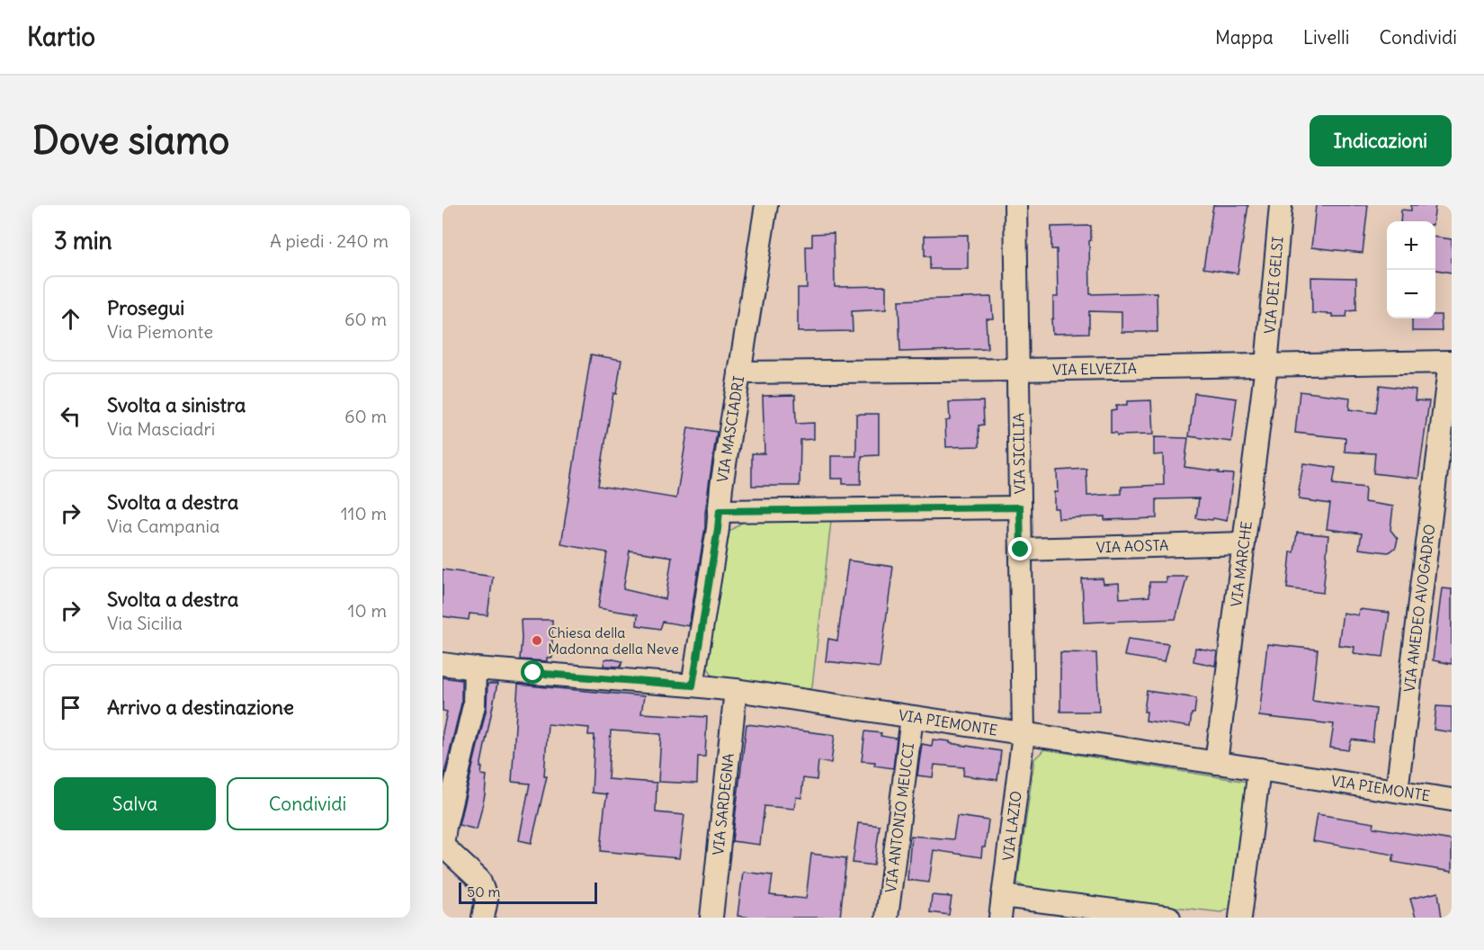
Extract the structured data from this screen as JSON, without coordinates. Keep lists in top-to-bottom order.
{
  "streets": {
    "street": [
      "VIA DEI GELSI",
      "VIA ELVEZIA",
      "VIA MASCIADRI",
      "VIA SICILIA",
      "VIA AOSTA",
      "VIA MARCHE",
      "VIA AMEDEO AVOGADRO",
      "VIA PIEMONTE",
      "VIA SARDEGNA",
      "VIA ANTONIO MEUCCI",
      "VIA LAZIO"
    ]
  },
  "crossings": [
    ["VIA DEI GELSI", "VIA ELVEZIA"],
    ["VIA DEI GELSI", "VIA MARCHE"],
    ["VIA ELVEZIA", "VIA MASCIADRI"],
    ["VIA ELVEZIA", "VIA SICILIA"],
    ["VIA ELVEZIA", "VIA MARCHE"],
    ["VIA ELVEZIA", "VIA AMEDEO AVOGADRO"],
    ["VIA MASCIADRI", "VIA PIEMONTE"],
    ["VIA SICILIA", "VIA AOSTA"],
    ["VIA SICILIA", "VIA PIEMONTE"],
    ["VIA SICILIA", "VIA LAZIO"],
    ["VIA AOSTA", "VIA MARCHE"],
    ["VIA MARCHE", "VIA PIEMONTE"],
    ["VIA AMEDEO AVOGADRO", "VIA PIEMONTE"],
    ["VIA PIEMONTE", "VIA SARDEGNA"],
    ["VIA PIEMONTE", "VIA ANTONIO MEUCCI"],
    ["VIA PIEMONTE", "VIA LAZIO"]
  ],
  "places": ["Chiesa della Madonna della Neve"],
  "scale_bar": "50 m",
  "page": {
    "header": "Kartio",
    "nav": ["Mappa", "Livelli", "Condividi"],
    "buttons": [
      "Indicazioni",
      ["Salva", "Condividi"]
    ],
    "title": "Dove siamo",
    "heading": ["3 min", "A piedi · 240 m"],
    "map_buttons": ["+", "−"],
    "list": [
      ["Prosegui", "Via Piemonte", "60 m"],
      ["Svolta a sinistra", "Via Masciadri", "60 m"],
      ["Svolta a destra", "Via Campania", "110 m"],
      ["Svolta a destra", "Via Sicilia", "10 m"],
      "Arrivo a destinazione"
    ],
    "scale": "50 m"
  }
}
